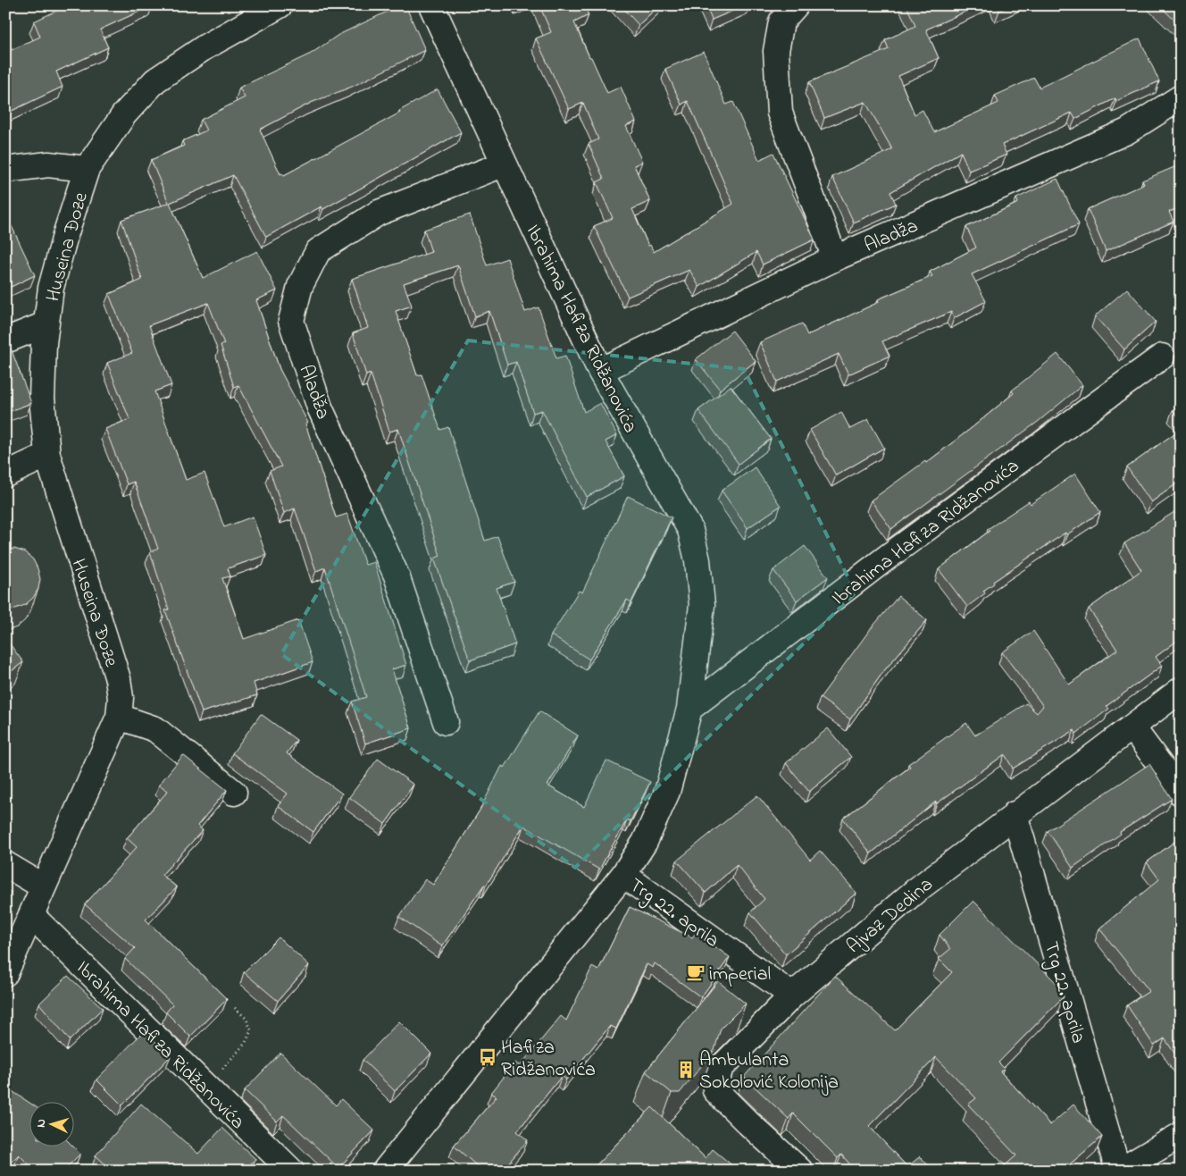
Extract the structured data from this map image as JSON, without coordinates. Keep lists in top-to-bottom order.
{
  "streets": {
    "street": [
      "Aladža",
      "Huseina Đoze",
      "Ibrahima Hafiza Ridžanovića",
      "Trg 22. aprila",
      "Ajvaz Dedina"
    ]
  },
  "crossings": [
    ["Aladža", "Ibrahima Hafiza Ridžanovića"],
    ["Huseina Đoze", "Ibrahima Hafiza Ridžanovića"],
    ["Ibrahima Hafiza Ridžanovića", "Trg 22. aprila"],
    ["Trg 22. aprila", "Ajvaz Dedina"]
  ],
  "places": {
    "cafe": ["imperial"],
    "bus stop": ["Hafiza Ridžanovića"],
    "building": ["Ambulanta Sokolović Kolonija"]
  },
  "north": "left"
}
